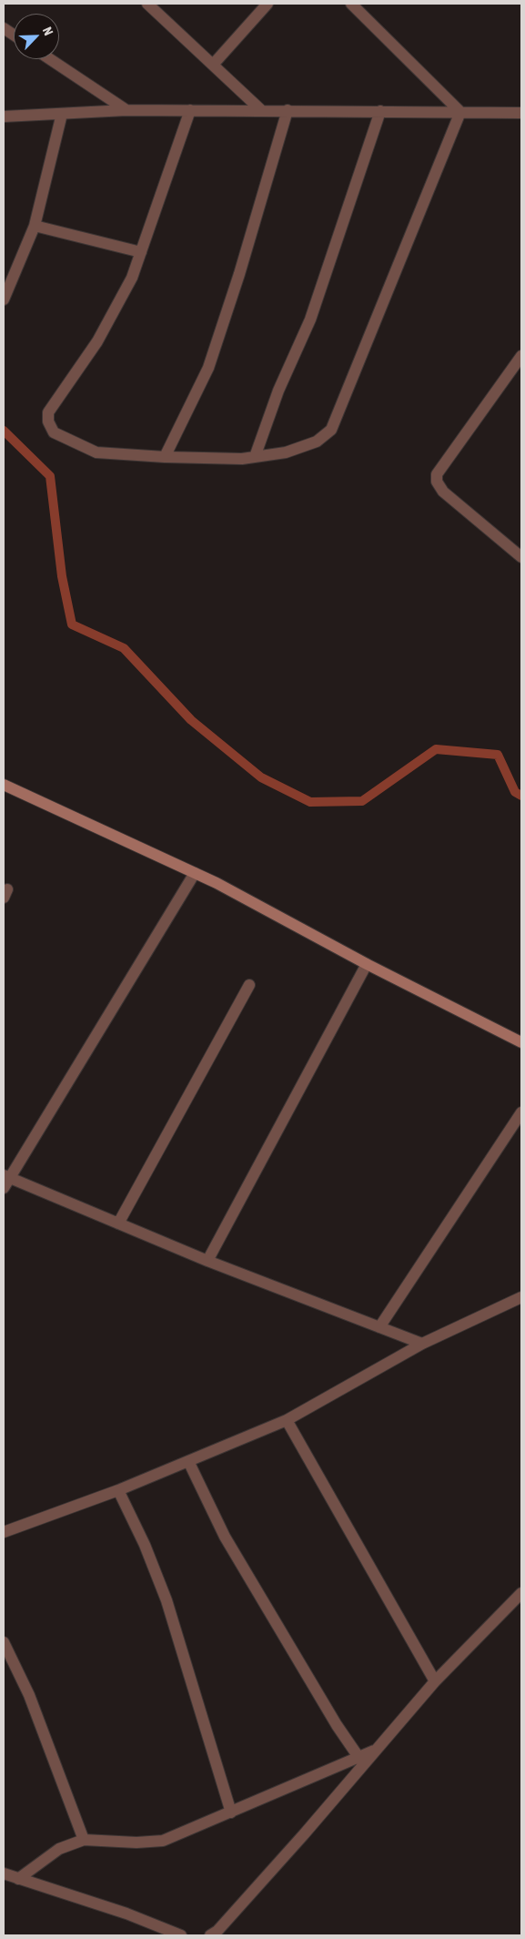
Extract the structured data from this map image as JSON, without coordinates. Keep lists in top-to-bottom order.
{
  "north": "top right"
}
